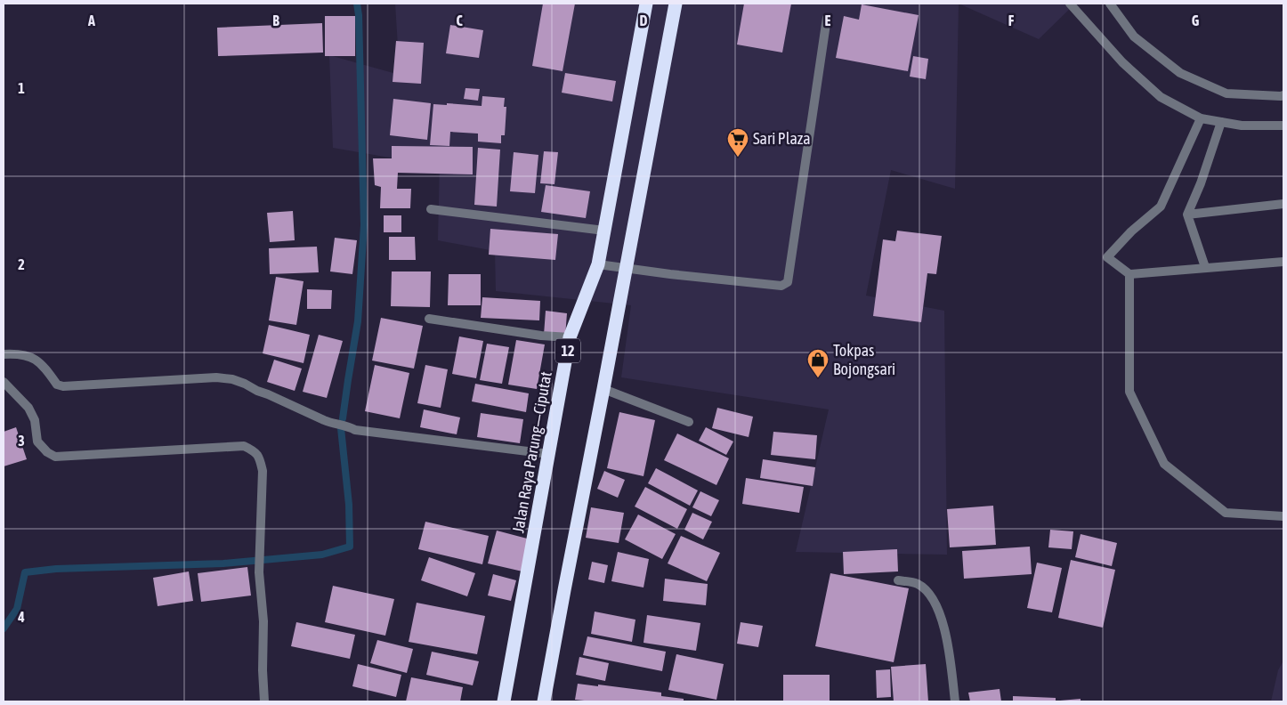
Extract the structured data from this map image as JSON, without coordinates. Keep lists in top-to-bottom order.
{
  "streets": {
    "highway": ["12", "Jalan Raya Parung—Ciputat"]
  },
  "places": {
    "supermarket": ["Sari Plaza"],
    "shop": ["Tokpas Bojongsari"]
  },
  "grid": {
    "columns": [
      "A",
      "B",
      "C",
      "D",
      "E",
      "F",
      "G"
    ],
    "rows": [
      "1",
      "2",
      "3",
      "4"
    ]
  }
}
